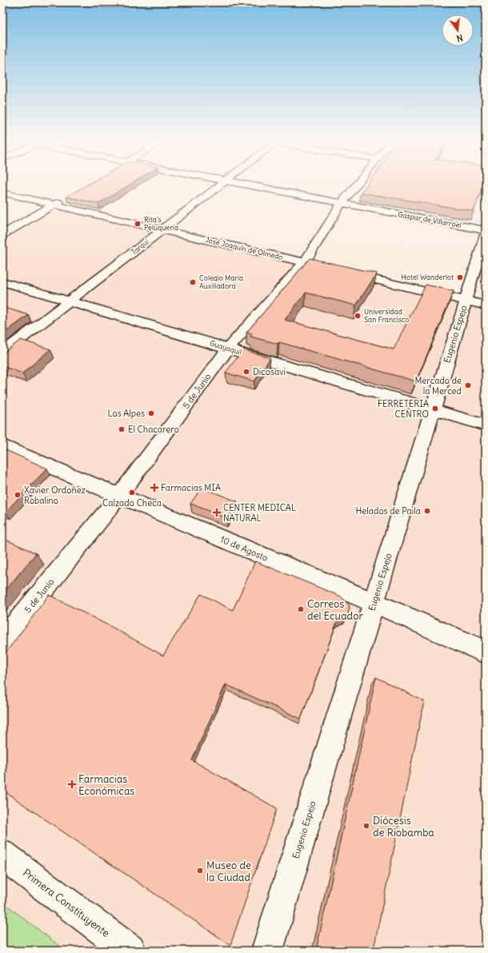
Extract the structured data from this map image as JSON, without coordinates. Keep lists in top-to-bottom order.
{
  "streets": {
    "street": [
      "Gaspar de Villarroel",
      "Tarqui",
      "José Joaquín de Olmedo",
      "Eugenio Espejo",
      "Guayaquil",
      "5 de Junio",
      "10 de Agosto",
      "Primera Constituyente"
    ]
  },
  "crossings": [
    ["Gaspar de Villarroel", "Eugenio Espejo"],
    ["Gaspar de Villarroel", "5 de Junio"],
    ["Tarqui", "José Joaquín de Olmedo"],
    ["Tarqui", "Guayaquil"],
    ["José Joaquín de Olmedo", "5 de Junio"],
    ["Eugenio Espejo", "Guayaquil"],
    ["Eugenio Espejo", "10 de Agosto"],
    ["Guayaquil", "5 de Junio"],
    ["5 de Junio", "10 de Agosto"]
  ],
  "places": {
    "other": [
      "Rita's Peluquería",
      "Hotel Wanderlot",
      "Colegio María Auxiliadora",
      "Universidad San Francisco",
      "Dicosavi",
      "Mercado de la Merced",
      "FERRETERIA CENTRO",
      "Los Alpes",
      "El Chacarero",
      "Calzado Checa",
      "Xavier Ordoñez Robalino",
      "Helados de Paila",
      "Correos del Ecuador",
      "Diócesis de Riobamba",
      "Museo de la Ciudad"
    ],
    "health": ["Farmacias MIA", "CENTER MEDICAL NATURAL", "Farmacias Económicas"]
  },
  "north": "bottom"
}
